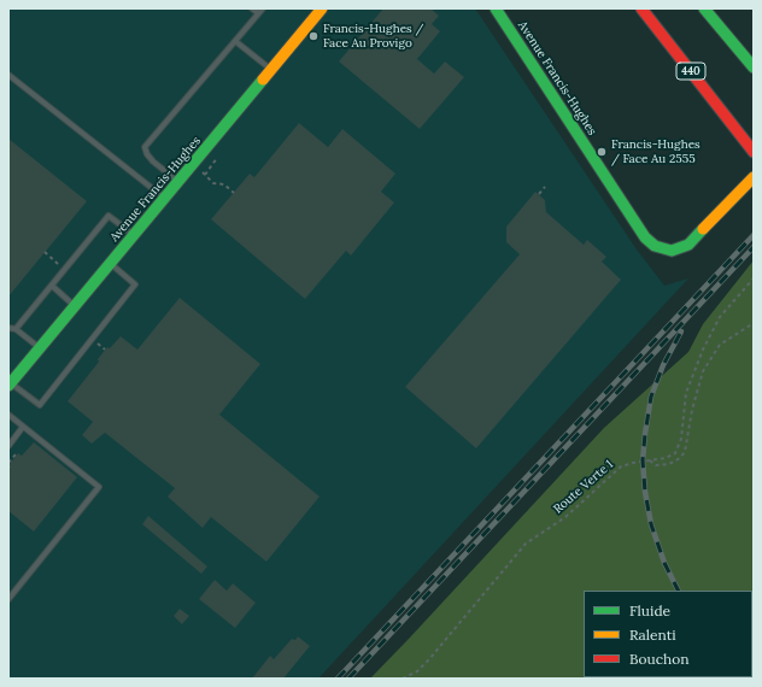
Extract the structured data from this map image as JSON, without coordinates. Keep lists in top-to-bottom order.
{
  "streets": {
    "main road": ["440", "Avenue Francis-Hughes"],
    "path": ["Route Verte 1"]
  },
  "places": ["Francis-Hughes / Face Au Provigo", "Francis-Hughes / Face Au 2555"],
  "legend": ["Fluide", "Ralenti", "Bouchon"]
}
